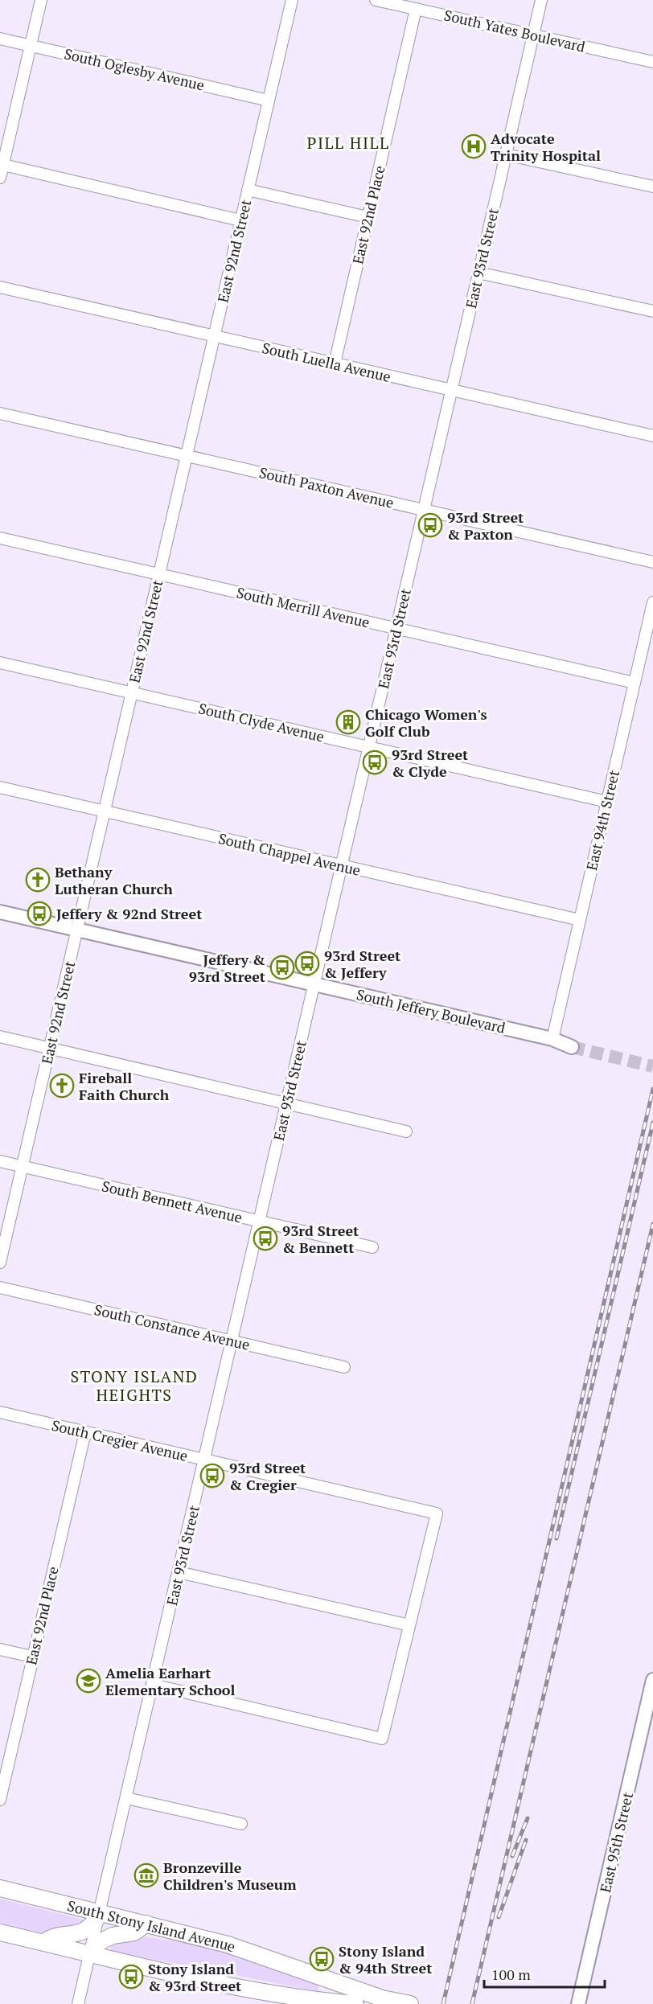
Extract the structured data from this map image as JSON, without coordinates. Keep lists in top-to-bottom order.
{
  "streets": {
    "highway": ["South Stony Island Avenue"],
    "main road": ["South Jeffery Boulevard", "East 95th Street"],
    "street": [
      "South Yates Boulevard",
      "South Oglesby Avenue",
      "East 92nd Place",
      "East 92nd Street",
      "East 93rd Street",
      "South Luella Avenue",
      "South Paxton Avenue",
      "South Merrill Avenue",
      "South Clyde Avenue",
      "East 94th Street",
      "South Chappel Avenue",
      "South Bennett Avenue",
      "South Constance Avenue",
      "South Cregier Avenue"
    ]
  },
  "crossings": [
    ["South Yates Boulevard", "East 92nd Place"],
    ["South Yates Boulevard", "East 93rd Street"],
    ["South Oglesby Avenue", "East 92nd Street"],
    ["East 92nd Place", "South Luella Avenue"],
    ["East 92nd Place", "South Cregier Avenue"],
    ["East 92nd Street", "South Luella Avenue"],
    ["East 92nd Street", "South Paxton Avenue"],
    ["East 92nd Street", "South Merrill Avenue"],
    ["East 92nd Street", "South Clyde Avenue"],
    ["East 92nd Street", "South Chappel Avenue"],
    ["East 92nd Street", "South Jeffery Boulevard"],
    ["East 92nd Street", "South Bennett Avenue"],
    ["East 93rd Street", "South Luella Avenue"],
    ["East 93rd Street", "South Paxton Avenue"],
    ["East 93rd Street", "South Merrill Avenue"],
    ["East 93rd Street", "South Clyde Avenue"],
    ["East 93rd Street", "South Chappel Avenue"],
    ["East 93rd Street", "South Jeffery Boulevard"],
    ["East 93rd Street", "South Bennett Avenue"],
    ["East 93rd Street", "South Constance Avenue"],
    ["East 93rd Street", "South Cregier Avenue"],
    ["East 93rd Street", "South Stony Island Avenue"],
    ["South Merrill Avenue", "East 94th Street"],
    ["South Clyde Avenue", "East 94th Street"],
    ["East 94th Street", "South Chappel Avenue"],
    ["East 94th Street", "South Jeffery Boulevard"]
  ],
  "districts": ["PILL HILL", "STONY ISLAND HEIGHTS"],
  "places": {
    "hospital": ["Advocate Trinity Hospital"],
    "bus stop": [
      "93rd Street & Paxton",
      "93rd Street & Clyde",
      "Jeffery & 92nd Street",
      "93rd Street & Jeffery",
      "Jeffery & 93rd Street",
      "93rd Street & Bennett",
      "93rd Street & Cregier",
      "Stony Island & 94th Street",
      "Stony Island & 93rd Street"
    ],
    "building": ["Chicago Women's Golf Club"],
    "church": ["Bethany Lutheran Church", "Fireball Faith Church"],
    "school or university": ["Amelia Earhart Elementary School"],
    "museum": ["Bronzeville Children's Museum"]
  },
  "scale_bar": "100 m"
}
